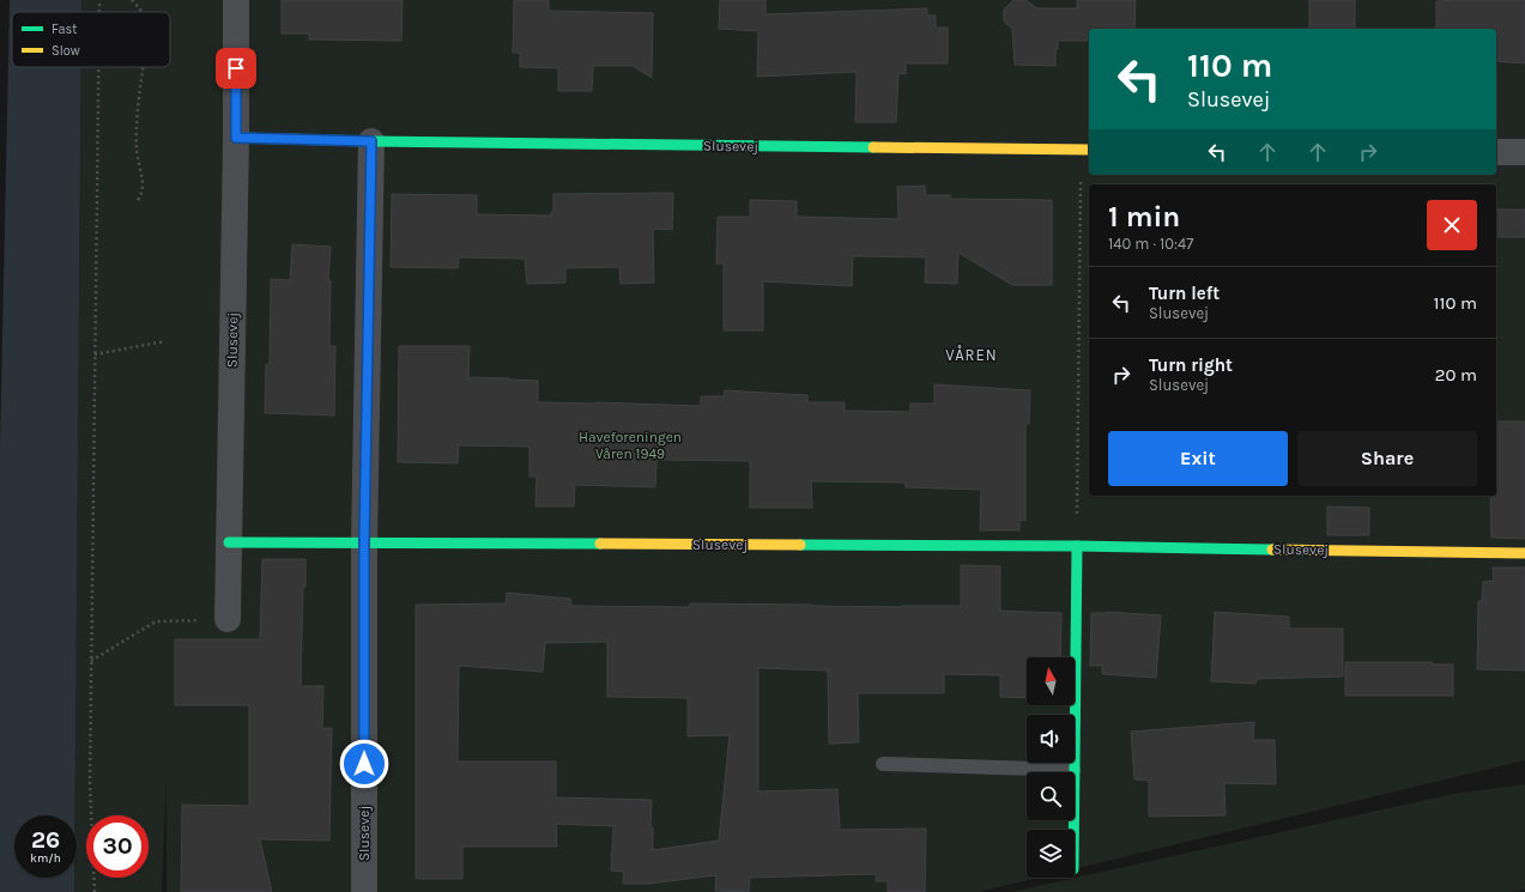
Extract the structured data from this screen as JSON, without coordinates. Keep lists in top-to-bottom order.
{
  "streets": {
    "street": ["Slusevej"]
  },
  "districts": ["VÅREN"],
  "parks": ["Haveforeningen Våren 1949"],
  "legend": ["Fast", "Slow"],
  "north": "top",
  "page": {
    "turn": ["110 m", "Slusevej"],
    "heading": ["1 min", "140 m · 10:47"],
    "list": [
      {
        "name": "Turn left",
        "note": "Slusevej",
        "value": "110 m"
      },
      {
        "name": "Turn right",
        "note": "Slusevej",
        "value": "20 m"
      }
    ],
    "buttons": ["Exit", "Share"],
    "speed": "26 km/h",
    "limit": "30"
  }
}
